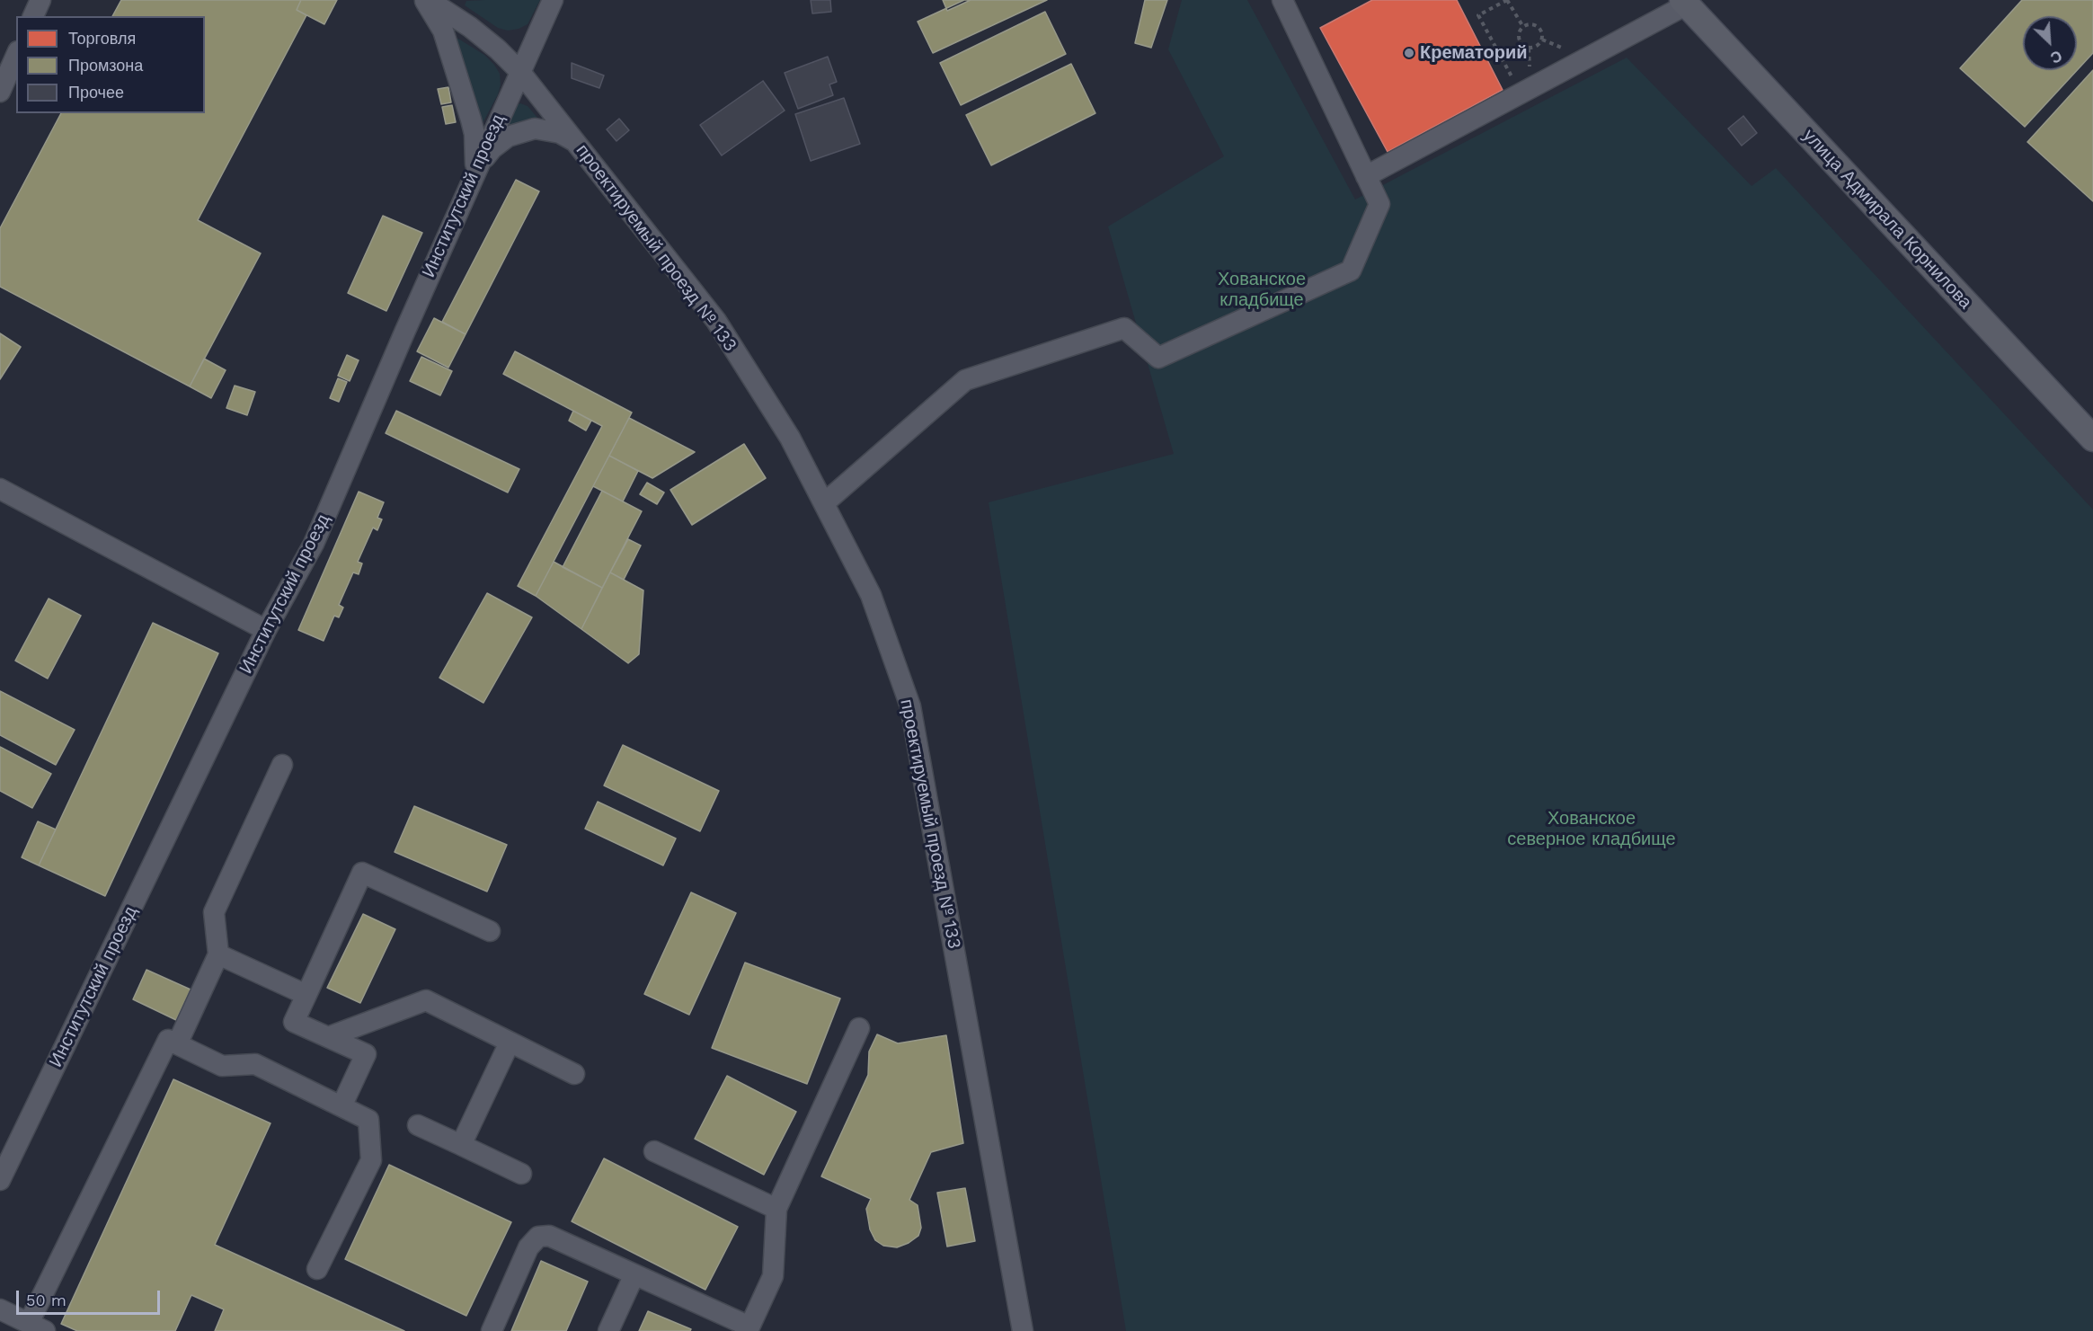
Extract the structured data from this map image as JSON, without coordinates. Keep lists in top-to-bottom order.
{
  "streets": {
    "main road": ["улица Адмирала Корнилова"],
    "street": ["Институтский проезд", "проектируемый проезд № 133"]
  },
  "crossings": [
    ["Институтский проезд", "проектируемый проезд № 133"]
  ],
  "parks": ["Хованское кладбище", "Хованское северное кладбище"],
  "places": ["Крематорий"],
  "legend": ["Торговля", "Промзона", "Прочее"],
  "scale_bar": "50 m",
  "north": "bottom right"
}
